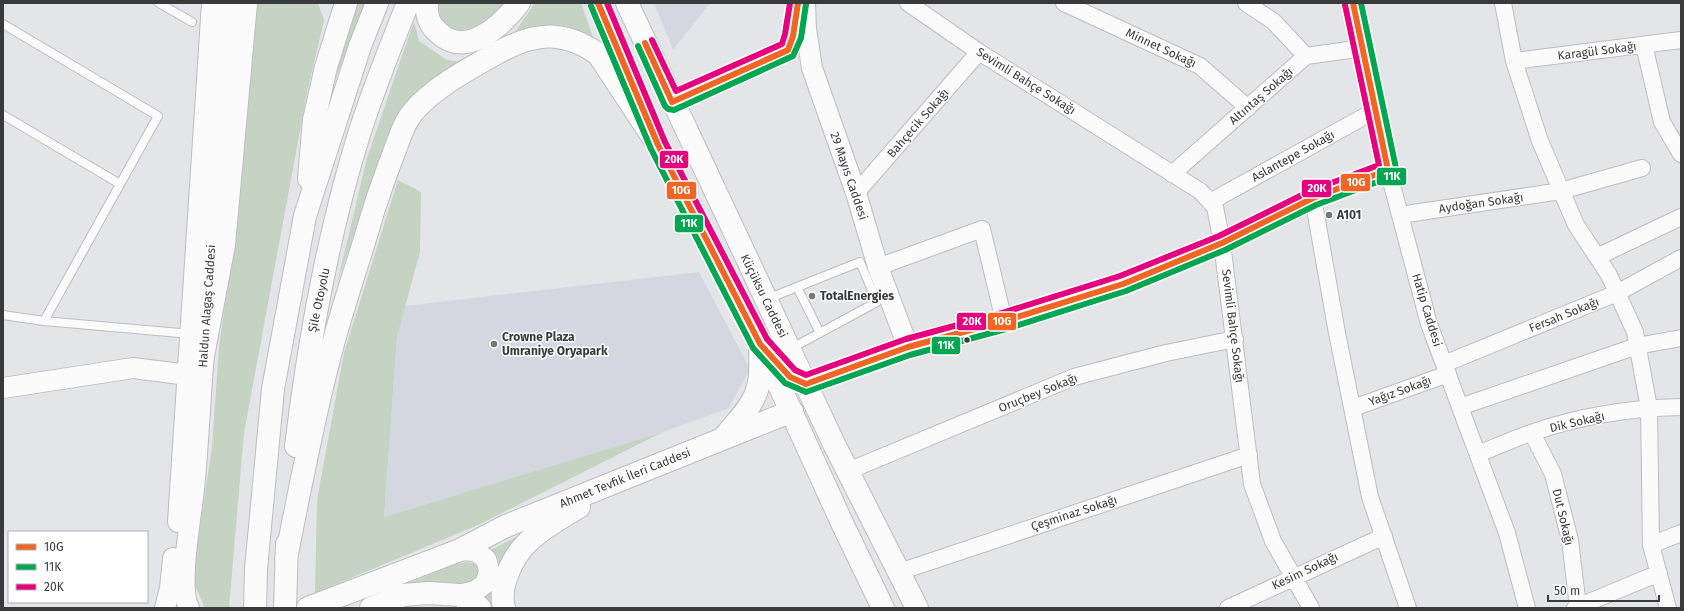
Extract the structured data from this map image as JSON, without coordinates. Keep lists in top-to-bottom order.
{
  "streets": {
    "main road": ["Küçüksu Caddesi", "Şile Otoyolu", "Ahmet Tevfik İleri Caddesi"],
    "street": [
      "Minnet Sokağı",
      "Karagül Sokağı",
      "Sevimli Bahçe Sokağı",
      "Altıntaş Sokağı",
      "Bahçecik Sokağı",
      "Aslantepe Sokağı",
      "29 Mayıs Caddesi",
      "Aydoğan Sokağı",
      "Haldun Alagaş Caddesi",
      "Hatip Caddesi",
      "Fersah Sokağı",
      "Yağız Sokağı",
      "Oruçbey Sokağı",
      "Dik Sokağı",
      "Çeşminaz Sokağı",
      "Dut Sokağı",
      "Kesim Sokağı"
    ]
  },
  "crossings": [
    ["Minnet Sokağı", "Altıntaş Sokağı"],
    ["Sevimli Bahçe Sokağı", "Altıntaş Sokağı"],
    ["Sevimli Bahçe Sokağı", "Bahçecik Sokağı"],
    ["Sevimli Bahçe Sokağı", "Aslantepe Sokağı"],
    ["Sevimli Bahçe Sokağı", "Oruçbey Sokağı"],
    ["Sevimli Bahçe Sokağı", "Çeşminaz Sokağı"],
    ["Sevimli Bahçe Sokağı", "Kesim Sokağı"],
    ["Bahçecik Sokağı", "29 Mayıs Caddesi"],
    ["Aslantepe Sokağı", "Hatip Caddesi"],
    ["Aydoğan Sokağı", "Hatip Caddesi"],
    ["Küçüksu Caddesi", "Oruçbey Sokağı"],
    ["Küçüksu Caddesi", "Çeşminaz Sokağı"],
    ["Hatip Caddesi", "Fersah Sokağı"],
    ["Hatip Caddesi", "Yağız Sokağı"],
    ["Hatip Caddesi", "Dik Sokağı"],
    ["Fersah Sokağı", "Yağız Sokağı"],
    ["Dik Sokağı", "Dut Sokağı"]
  ],
  "places": ["A101", "TotalEnergies", "Crowne Plaza Umraniye Oryapark"],
  "lines": ["transit line 10G", "transit line 11K", "transit line 20K"],
  "legend": ["10G", "11K", "20K"],
  "scale_bar": "50 m"
}
